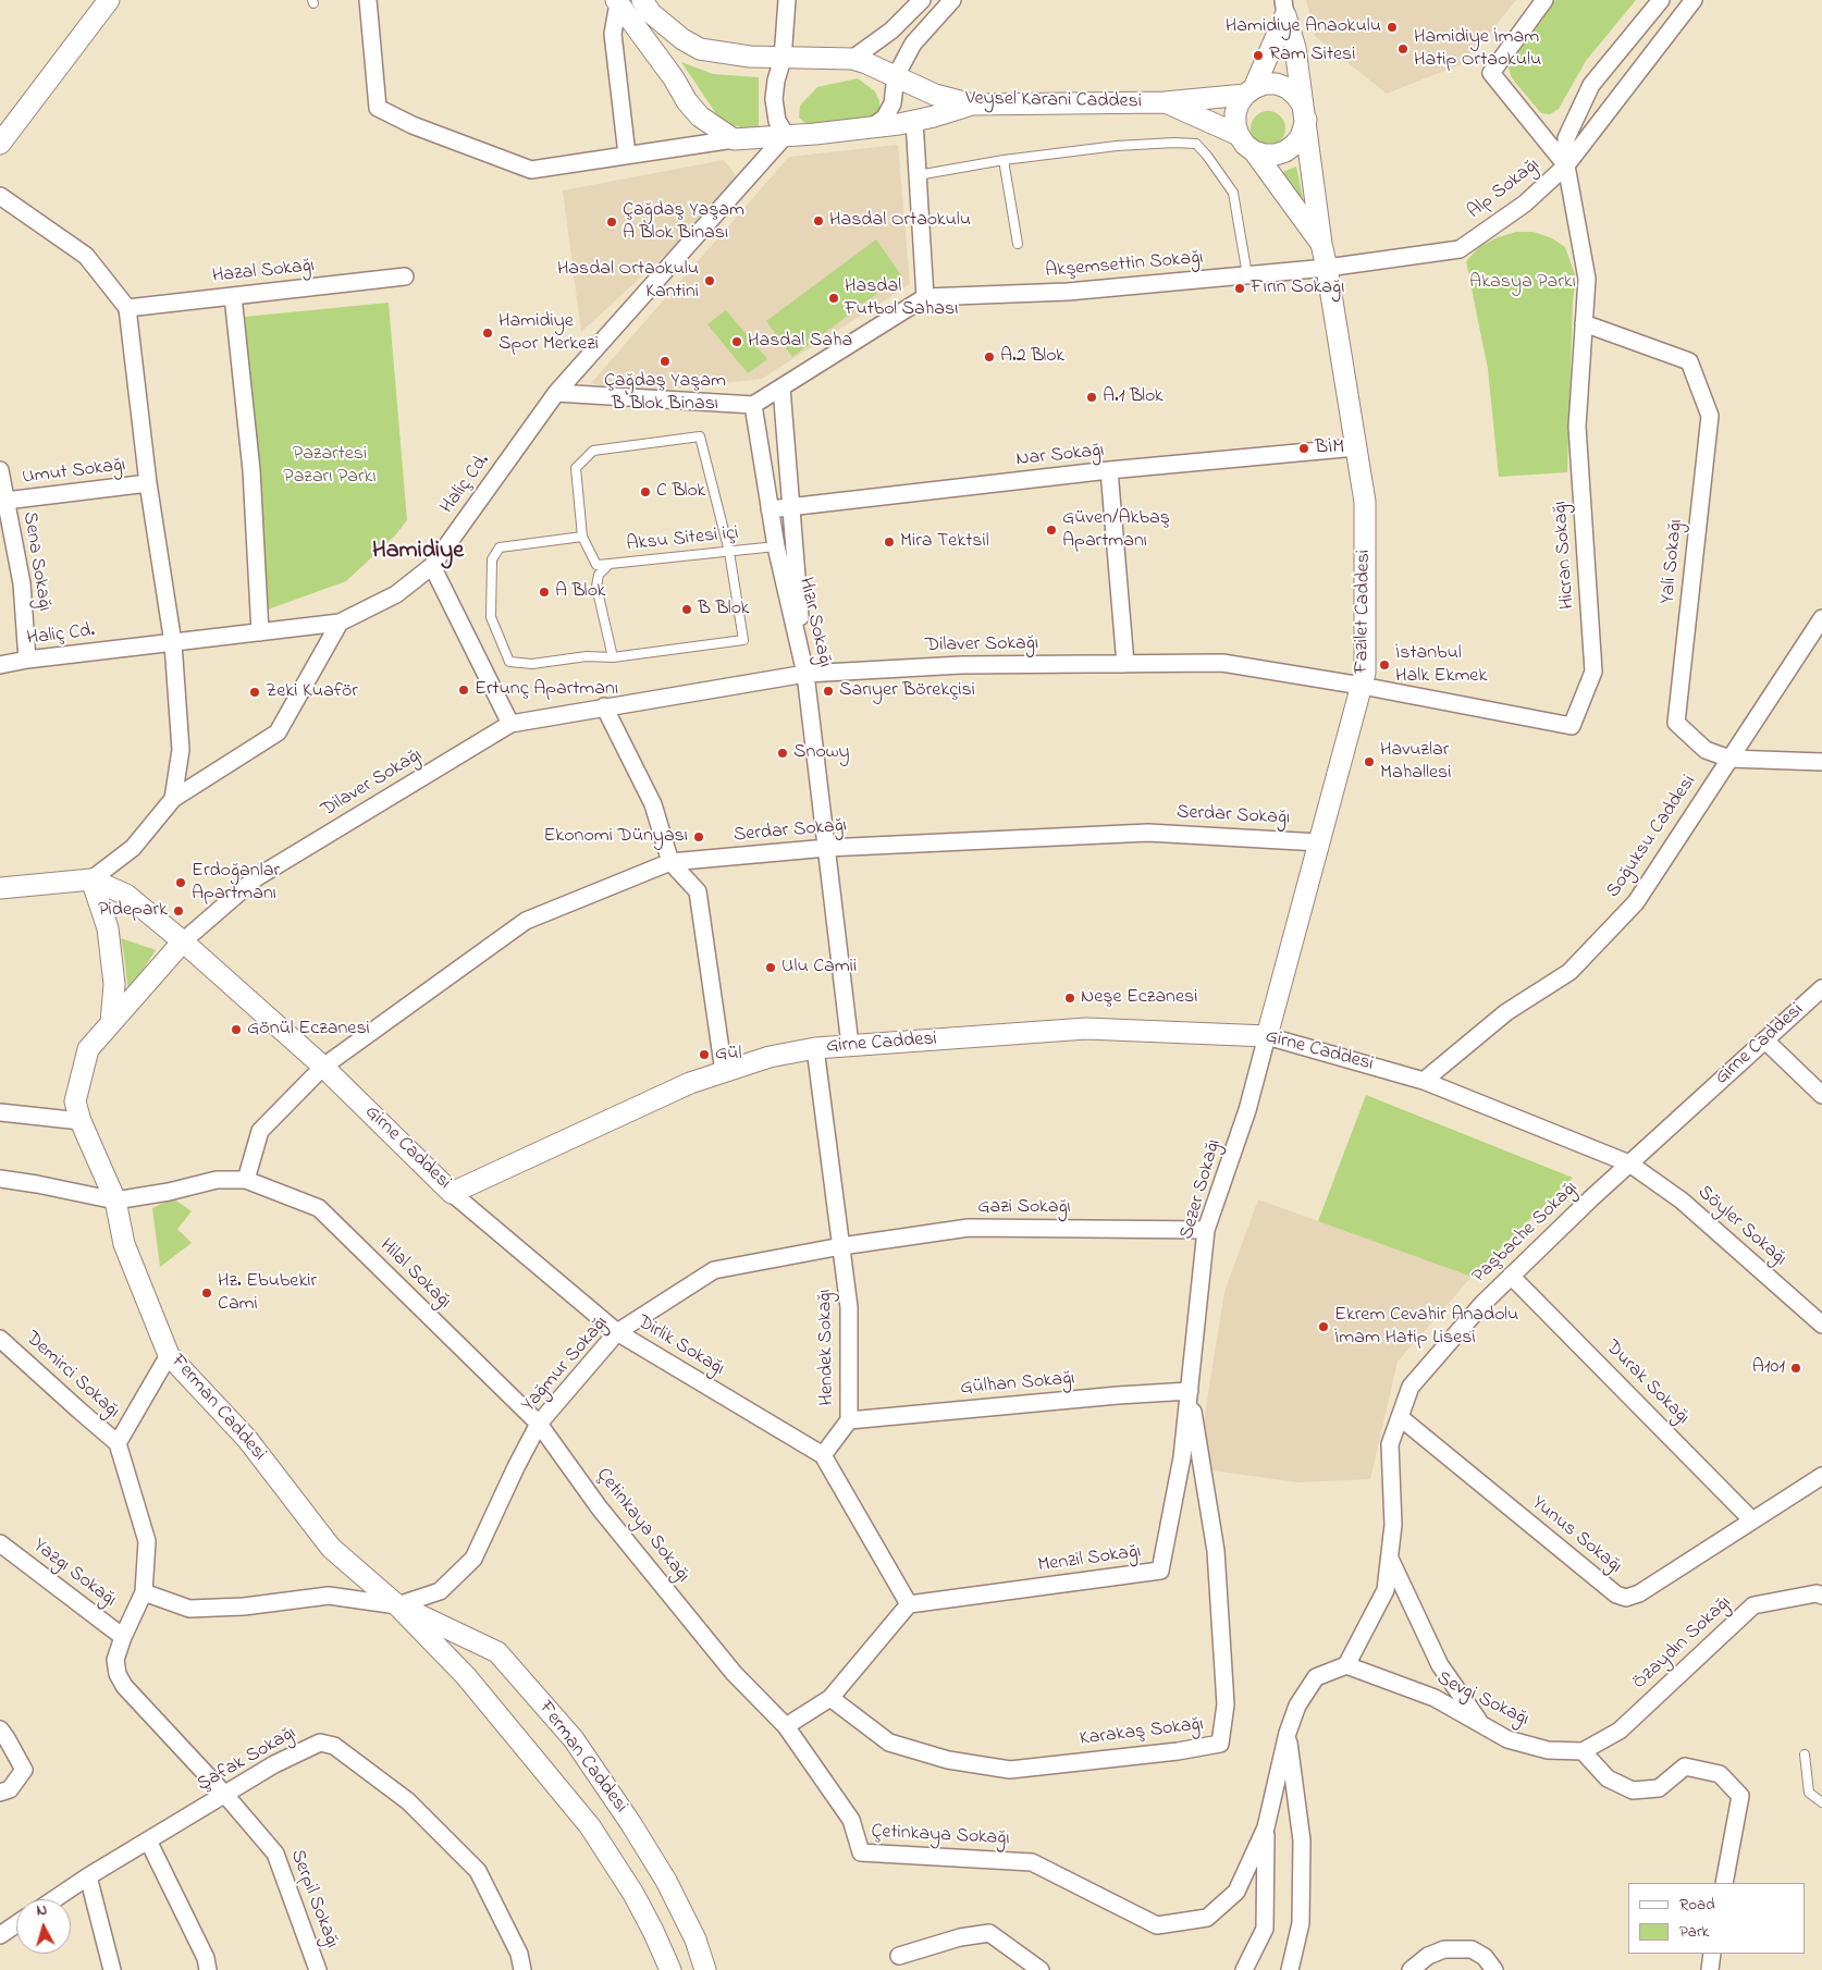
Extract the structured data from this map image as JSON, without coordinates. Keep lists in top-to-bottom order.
{
  "streets": {
    "street": [
      "Veysel Karani Caddesi",
      "Alp Sokağı",
      "Akşemsettin Sokağı",
      "Hazal Sokağı",
      "Nar Sokağı",
      "Umut Sokağı",
      "Haliç Cd.",
      "Hicran Sokağı",
      "Sena Sokağı",
      "Yali Sokağı",
      "Fazilet Caddesi",
      "Hızır Sokağı",
      "Dilaver Sokağı",
      "Serdar Sokağı",
      "Soğuksu Caddesi",
      "Girne Caddesi",
      "Sezer Sokağı",
      "Gazi Sokağı",
      "Söyler Sokağı",
      "Paşbache Sokağı",
      "Hilal Sokağı",
      "Dirlik Sokağı",
      "Hendek Sokağı",
      "Yağmur Sokağı",
      "Demirci Sokağı",
      "Durak Sokağı",
      "Gülhan Sokağı",
      "Ferman Caddesi",
      "Çetinkaya Sokağı",
      "Yunus Sokağı",
      "Menzil Sokağı",
      "Yazgı Sokağı",
      "Özaydın Sokağı",
      "Sevgi Sokağı",
      "Karakaş Sokağı",
      "Şafak Sokağı",
      "Serpil Sokağı"
    ],
    "lane": ["Aksu Sitesi içi"]
  },
  "crossings": [
    ["Veysel Karani Caddesi", "Fazilet Caddesi"],
    ["Alp Sokağı", "Akşemsettin Sokağı"],
    ["Alp Sokağı", "Hicran Sokağı"],
    ["Alp Sokağı", "Fazilet Caddesi"],
    ["Akşemsettin Sokağı", "Fazilet Caddesi"],
    ["Akşemsettin Sokağı", "Hızır Sokağı"],
    ["Nar Sokağı", "Fazilet Caddesi"],
    ["Nar Sokağı", "Hızır Sokağı"],
    ["Umut Sokağı", "Sena Sokağı"],
    ["Haliç Cd.", "Sena Sokağı"],
    ["Aksu Sitesi içi", "Hızır Sokağı"],
    ["Hicran Sokağı", "Yali Sokağı"],
    ["Hicran Sokağı", "Fazilet Caddesi"],
    ["Hicran Sokağı", "Dilaver Sokağı"],
    ["Yali Sokağı", "Soğuksu Caddesi"],
    ["Fazilet Caddesi", "Dilaver Sokağı"],
    ["Fazilet Caddesi", "Serdar Sokağı"],
    ["Fazilet Caddesi", "Girne Caddesi"],
    ["Fazilet Caddesi", "Sezer Sokağı"],
    ["Hızır Sokağı", "Dilaver Sokağı"],
    ["Hızır Sokağı", "Serdar Sokağı"],
    ["Hızır Sokağı", "Girne Caddesi"],
    ["Dilaver Sokağı", "Girne Caddesi"],
    ["Dilaver Sokağı", "Ferman Caddesi"],
    ["Serdar Sokağı", "Girne Caddesi"],
    ["Serdar Sokağı", "Hilal Sokağı"],
    ["Soğuksu Caddesi", "Girne Caddesi"],
    ["Girne Caddesi", "Sezer Sokağı"],
    ["Girne Caddesi", "Söyler Sokağı"],
    ["Girne Caddesi", "Paşbache Sokağı"],
    ["Girne Caddesi", "Dirlik Sokağı"],
    ["Girne Caddesi", "Hendek Sokağı"],
    ["Girne Caddesi", "Ferman Caddesi"],
    ["Sezer Sokağı", "Gazi Sokağı"],
    ["Sezer Sokağı", "Gülhan Sokağı"],
    ["Sezer Sokağı", "Menzil Sokağı"],
    ["Sezer Sokağı", "Karakaş Sokağı"],
    ["Gazi Sokağı", "Hendek Sokağı"],
    ["Gazi Sokağı", "Yağmur Sokağı"],
    ["Söyler Sokağı", "Paşbache Sokağı"],
    ["Paşbache Sokağı", "Durak Sokağı"],
    ["Paşbache Sokağı", "Çetinkaya Sokağı"],
    ["Paşbache Sokağı", "Yunus Sokağı"],
    ["Paşbache Sokağı", "Sevgi Sokağı"],
    ["Hilal Sokağı", "Yağmur Sokağı"],
    ["Hilal Sokağı", "Çetinkaya Sokağı"],
    ["Dirlik Sokağı", "Hendek Sokağı"],
    ["Dirlik Sokağı", "Yağmur Sokağı"],
    ["Hendek Sokağı", "Yağmur Sokağı"],
    ["Hendek Sokağı", "Gülhan Sokağı"],
    ["Yağmur Sokağı", "Ferman Caddesi"],
    ["Yağmur Sokağı", "Çetinkaya Sokağı"],
    ["Durak Sokağı", "Yunus Sokağı"],
    ["Gülhan Sokağı", "Menzil Sokağı"],
    ["Gülhan Sokağı", "Karakaş Sokağı"],
    ["Çetinkaya Sokağı", "Sevgi Sokağı"],
    ["Menzil Sokağı", "Karakaş Sokağı"],
    ["Yazgı Sokağı", "Serpil Sokağı"],
    ["Özaydın Sokağı", "Sevgi Sokağı"],
    ["Şafak Sokağı", "Serpil Sokağı"]
  ],
  "districts": ["Hamidiye"],
  "parks": ["Akasya Parkı", "Pazartesi Pazarı Parkı"],
  "places": [
    "Hamidiye Anaokulu",
    "Hamidiye İmam Hatip Ortaokulu",
    "Ram Sitesi",
    "Hasdal Ortaokulu",
    "Çağdaş Yaşam A Blok Binası",
    "Hasdal Ortaokulu Kantini",
    "Fırın Sokağı",
    "Hasdal Futbol Sahası",
    "Hamidiye Spor Merkezi",
    "Hasdal Saha",
    "A.2 Blok",
    "Çağdaş Yaşam B Blok Binası",
    "A.1 Blok",
    "BİM",
    "C Blok",
    "Güven/Akbaş Apartmanı",
    "Mira Tektsil",
    "A Blok",
    "B Blok",
    "İstanbul Halk Ekmek",
    "Ertunç Apartmanı",
    "Sarıyer Börekçisi",
    "Zeki Kuaför",
    "Snowy",
    "Havuzlar Mahallesi",
    "Ekonomi Dünyası",
    "Erdoğanlar Apartmanı",
    "Pidepark",
    "Ulu Camii",
    "Neşe Eczanesi",
    "Gönül Eczanesi",
    "Gül",
    "Hz. Ebubekir Cami",
    "Ekrem Cevahir Anadolu İmam Hatip Lisesi",
    "A101"
  ],
  "legend": ["Road", "Park"],
  "north": "top"
}
